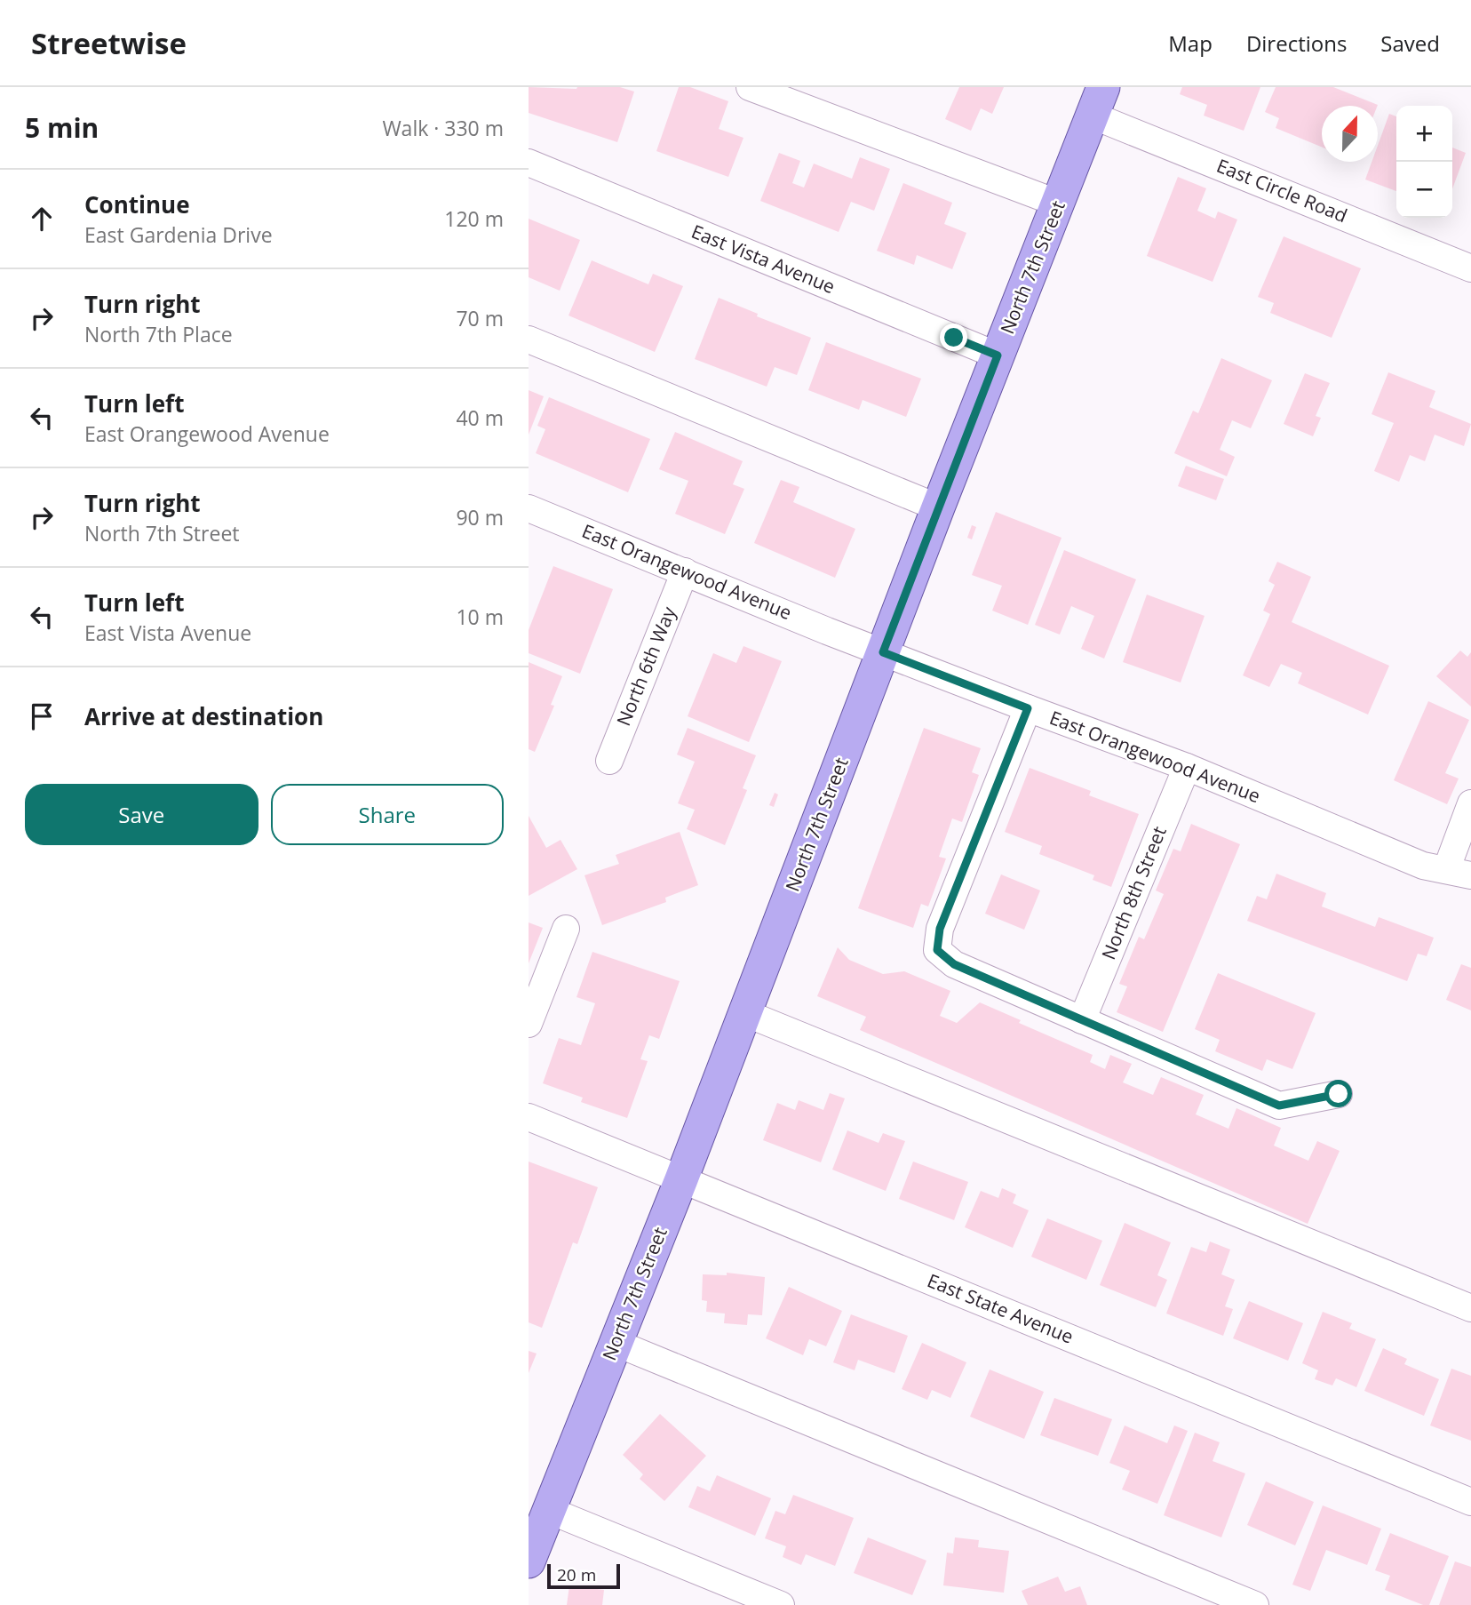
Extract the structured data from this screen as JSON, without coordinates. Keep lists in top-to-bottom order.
{
  "streets": {
    "main road": ["North 7th Street"],
    "street": [
      "East Circle Road",
      "East Vista Avenue",
      "East Orangewood Avenue",
      "North 6th Way",
      "North 8th Street",
      "East State Avenue"
    ]
  },
  "crossings": [
    ["East Circle Road", "North 7th Street"],
    ["East Vista Avenue", "North 7th Street"],
    ["North 7th Street", "East Orangewood Avenue"],
    ["North 7th Street", "East State Avenue"],
    ["East Orangewood Avenue", "North 6th Way"],
    ["East Orangewood Avenue", "North 8th Street"]
  ],
  "scale_bar": "20 m",
  "north": "top",
  "page": {
    "header": "Streetwise",
    "nav": ["Map", "Directions", "Saved"],
    "heading": ["5 min", "Walk · 330 m"],
    "map_buttons": ["+", "−"],
    "list": [
      ["Continue", "East Gardenia Drive", "120 m"],
      ["Turn right", "North 7th Place", "70 m"],
      ["Turn left", "East Orangewood Avenue", "40 m"],
      ["Turn right", "North 7th Street", "90 m"],
      ["Turn left", "East Vista Avenue", "10 m"],
      "Arrive at destination"
    ],
    "buttons": ["Save", "Share"],
    "scale": "20 m"
  }
}
